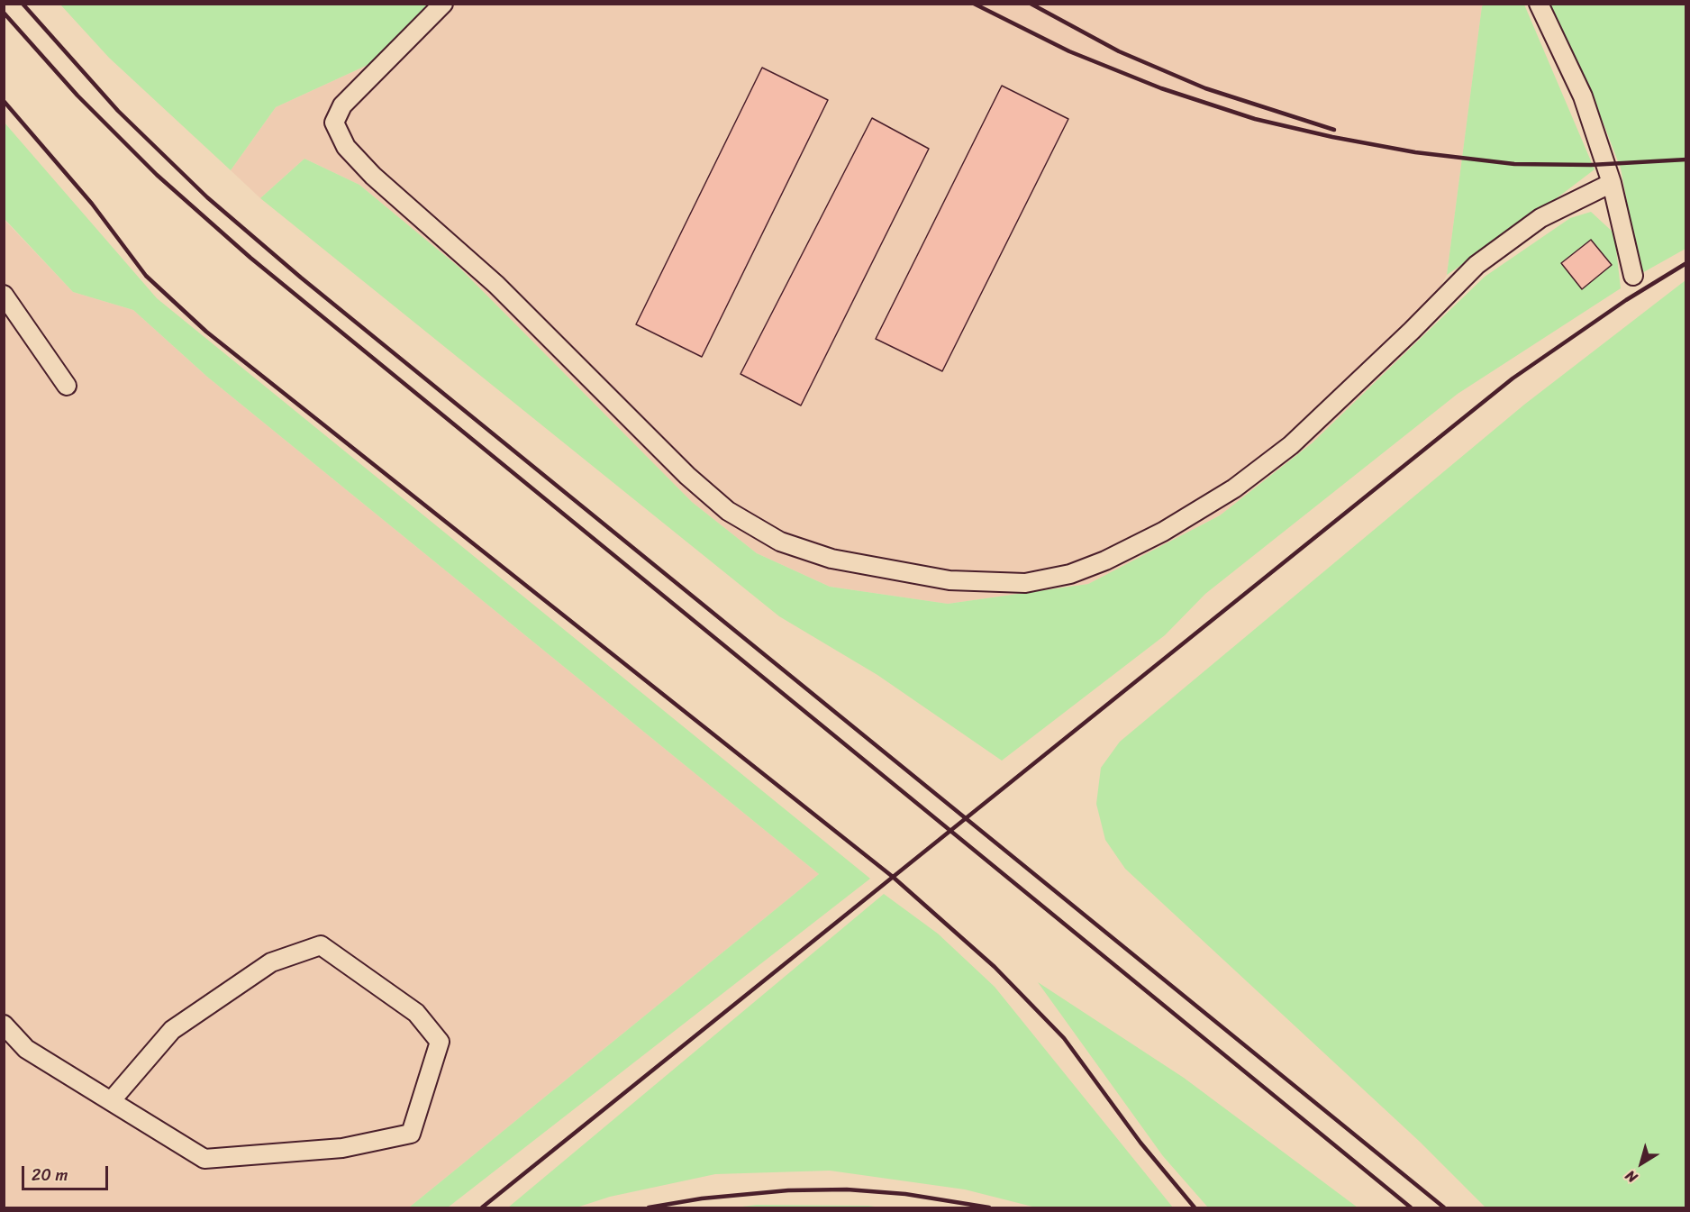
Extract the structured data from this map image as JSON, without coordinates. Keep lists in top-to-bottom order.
{
  "scale_bar": "20 m",
  "north": "bottom left"
}
